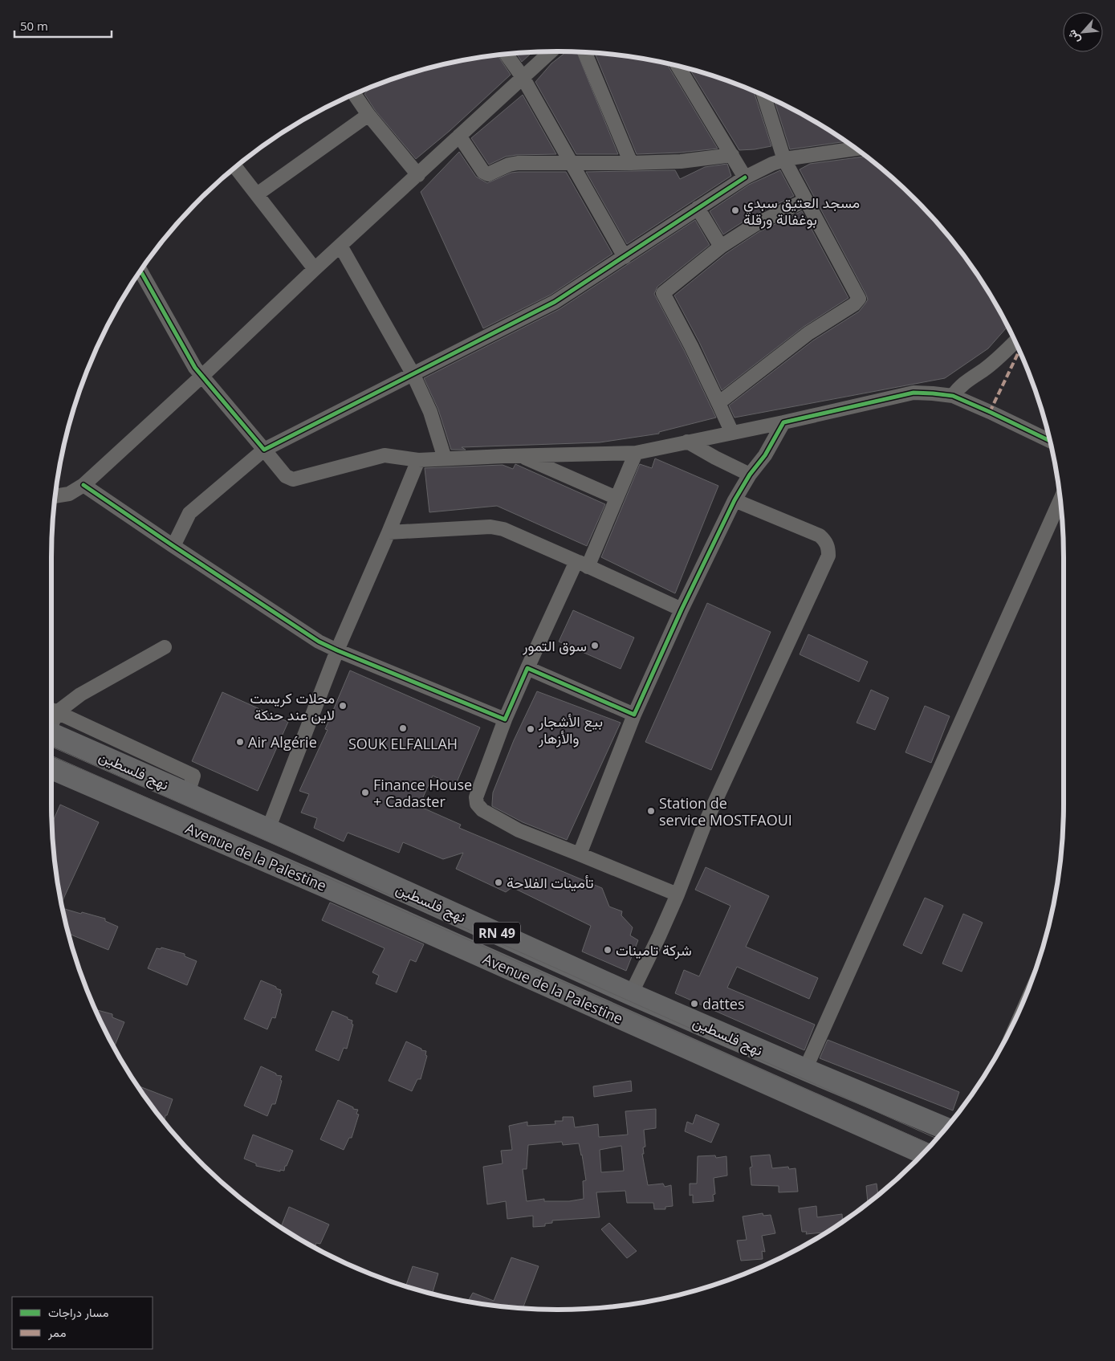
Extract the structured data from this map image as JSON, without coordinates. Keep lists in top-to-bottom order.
{
  "streets": {
    "main road": ["نهج فلسطين", "Avenue de la Palestine", "RN 49"]
  },
  "places": [
    "مسجد العتيق سبدي بوغفالة ورقلة",
    "سوق التمور",
    "محلات كريست لاين عند حنكة",
    "SOUK ELFALLAH",
    "بيع الأشجار والأزهار",
    "Air Algérie",
    "Finance House + Cadaster",
    "Station de service MOSTFAOUI",
    "تأمينات الفلاحة",
    "شركة تامينات",
    "dattes"
  ],
  "legend": ["مسار دراجات", "ممر"],
  "scale_bar": "50 m",
  "north": "bottom left"
}
